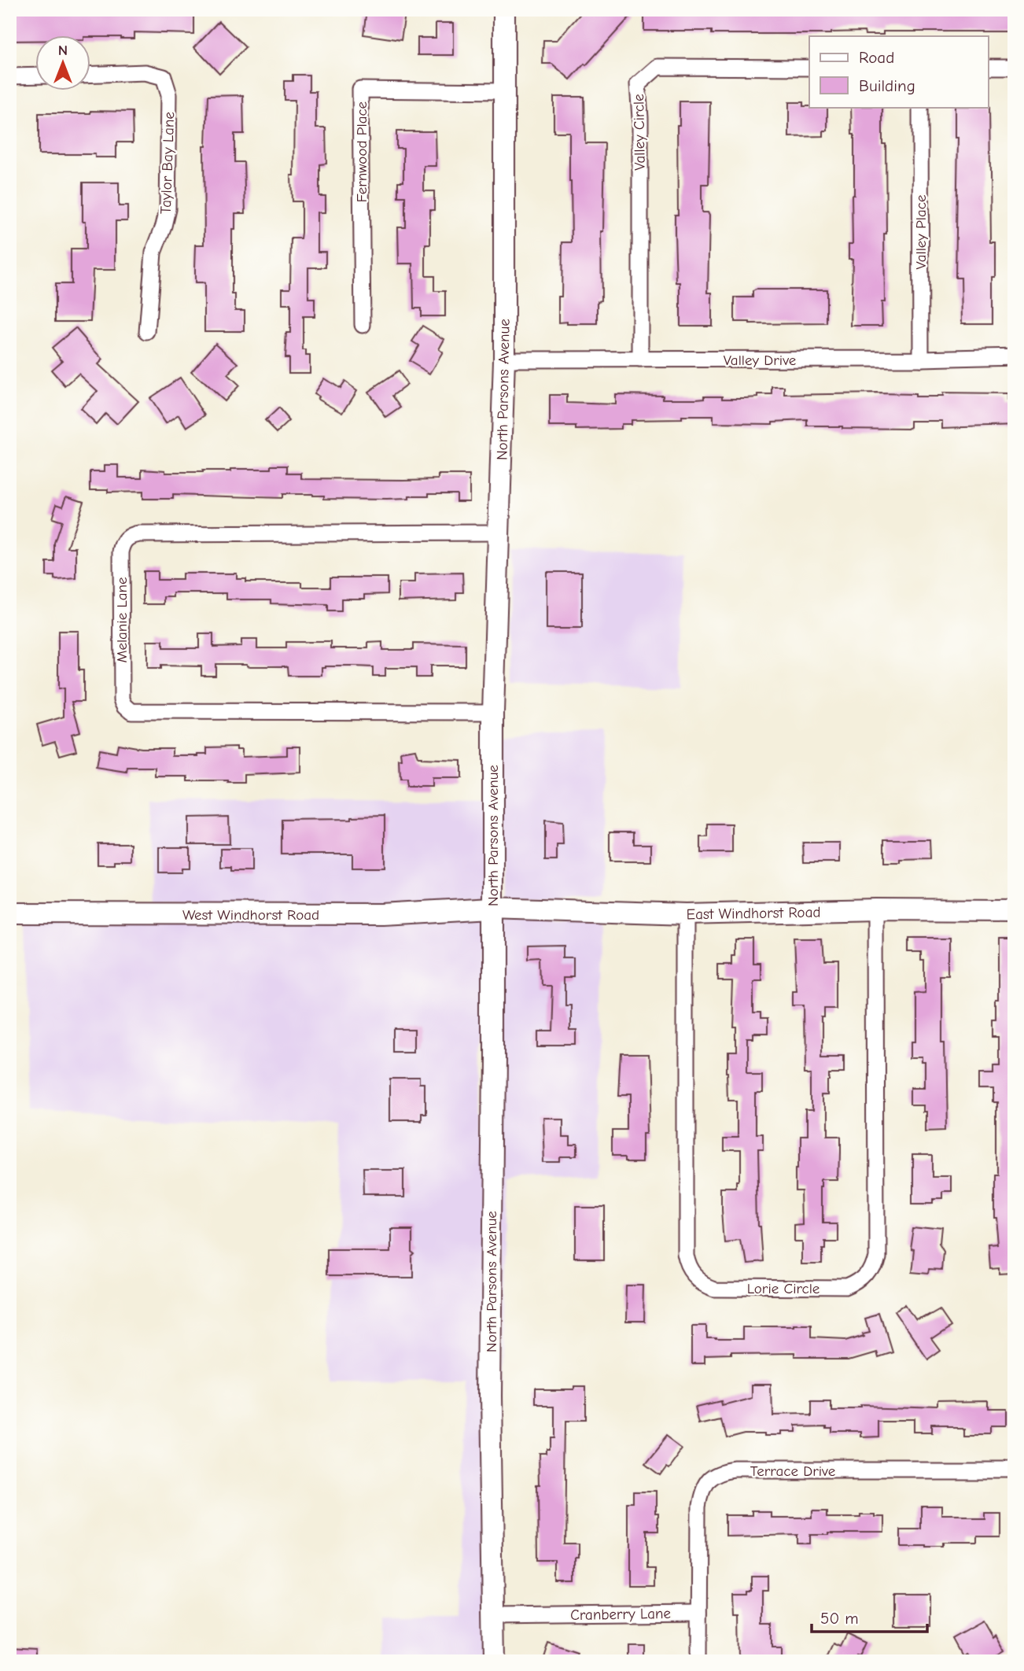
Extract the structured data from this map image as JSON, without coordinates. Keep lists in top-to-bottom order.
{
  "streets": {
    "main road": ["North Parsons Avenue", "East Windhorst Road", "West Windhorst Road"],
    "street": [
      "Valley Circle",
      "Fernwood Place",
      "Taylor Bay Lane",
      "Valley Place",
      "Valley Drive",
      "Melanie Lane",
      "Lorie Circle",
      "Terrace Drive",
      "Cranberry Lane"
    ]
  },
  "crossings": [
    ["Valley Circle", "Valley Drive"],
    ["Fernwood Place", "North Parsons Avenue"],
    ["Valley Place", "Valley Drive"],
    ["Valley Drive", "North Parsons Avenue"],
    ["North Parsons Avenue", "Melanie Lane"],
    ["North Parsons Avenue", "East Windhorst Road"],
    ["North Parsons Avenue", "West Windhorst Road"],
    ["North Parsons Avenue", "Cranberry Lane"],
    ["East Windhorst Road", "West Windhorst Road"],
    ["East Windhorst Road", "Lorie Circle"],
    ["Terrace Drive", "Cranberry Lane"]
  ],
  "legend": ["Road", "Building"],
  "scale_bar": "50 m",
  "north": "top"
}
